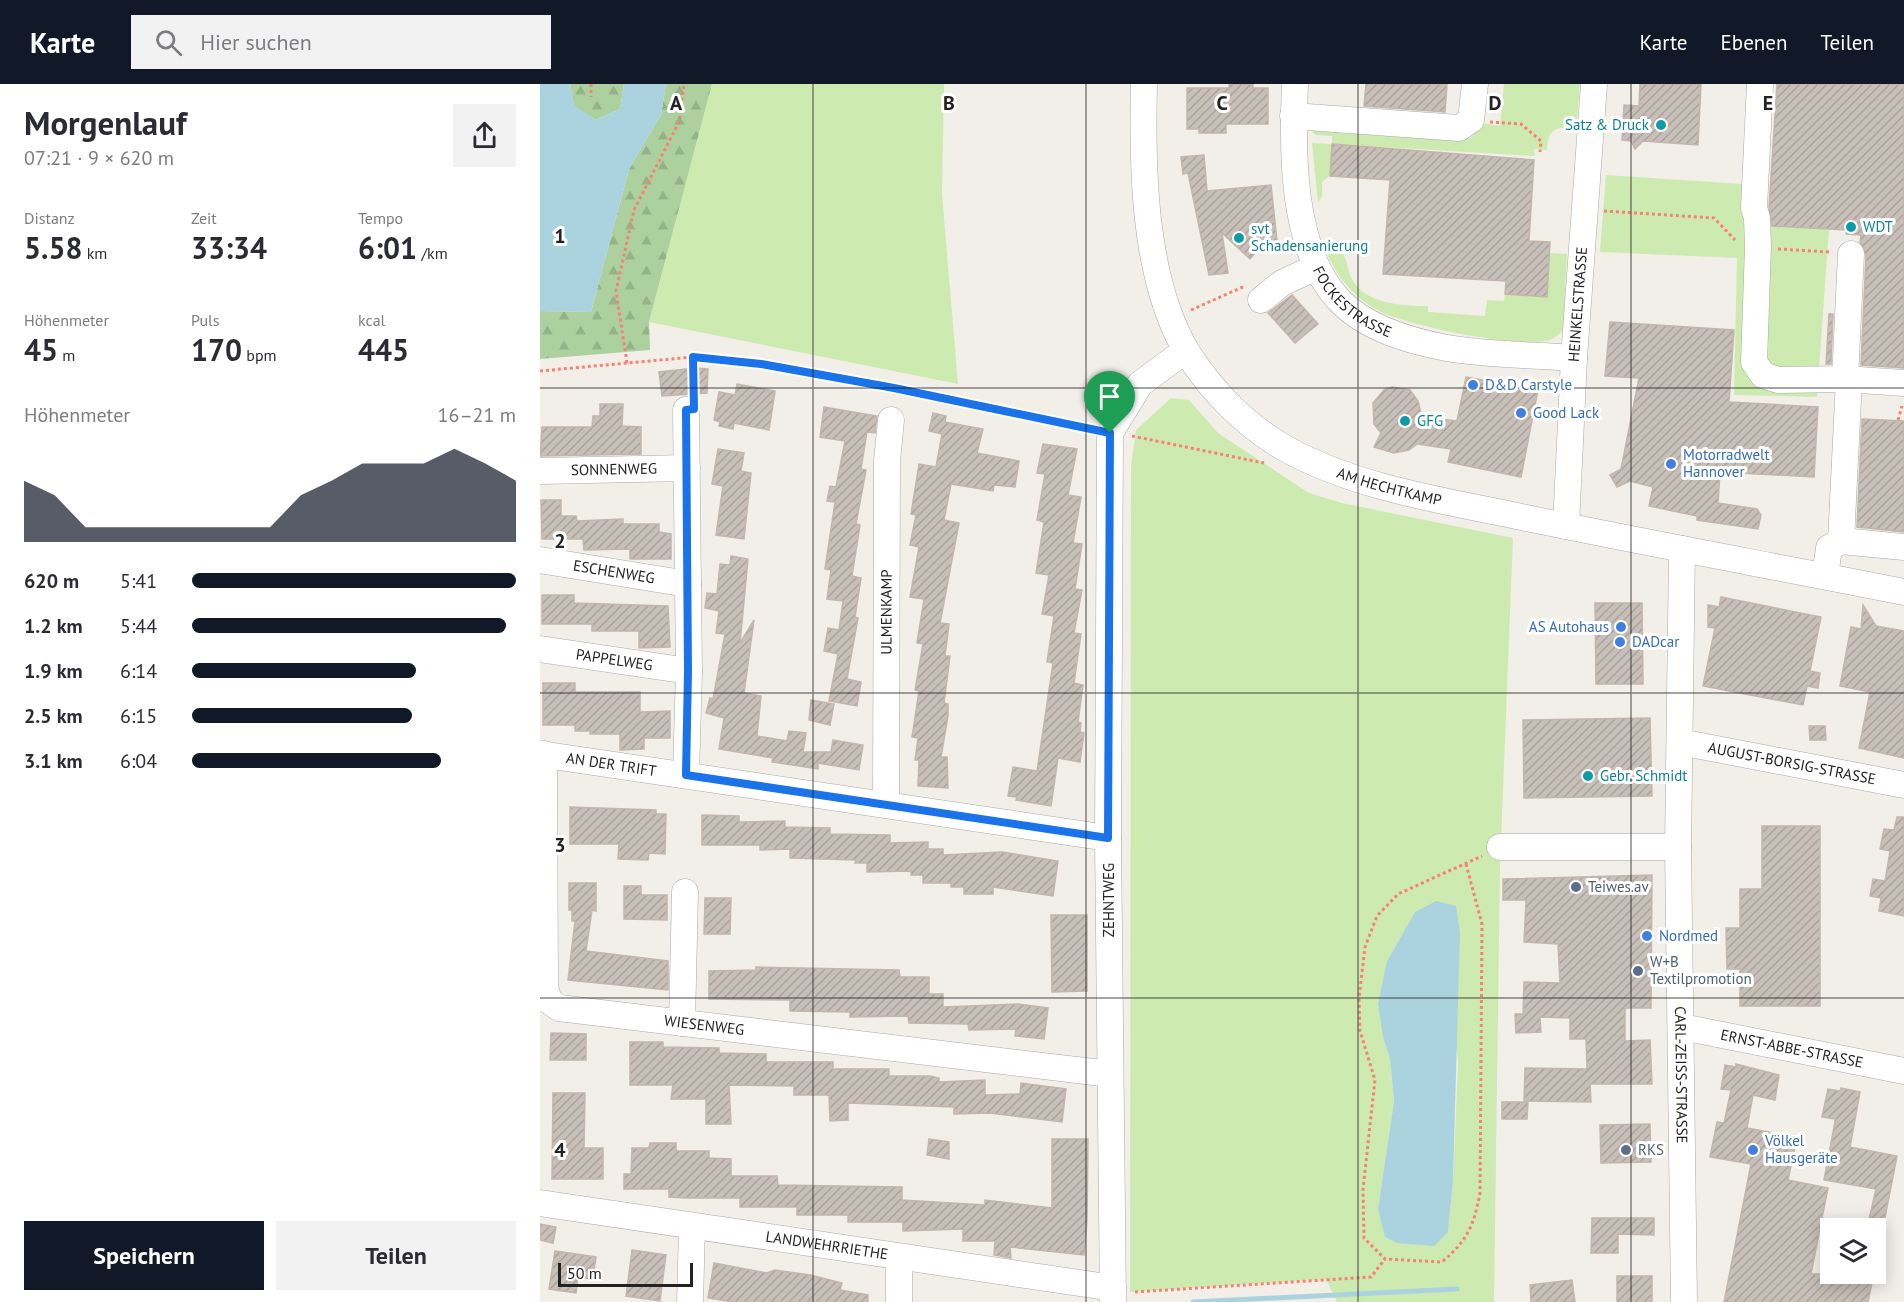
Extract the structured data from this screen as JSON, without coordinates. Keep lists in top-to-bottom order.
{
  "streets": {
    "street": [
      "FOCKESTRASSE",
      "HEINKELSTRASSE",
      "SONNENWEG",
      "AM HECHTKAMP",
      "ESCHENWEG",
      "ULMENKAMP",
      "PAPPELWEG",
      "AUGUST-BORSIG-STRASSE",
      "AN DER TRIFT",
      "ZEHNTWEG",
      "WIESENWEG",
      "ERNST-ABBE-STRASSE",
      "CARL-ZEISS-STRASSE",
      "LANDWEHRRIETHE"
    ]
  },
  "crossings": [
    ["FOCKESTRASSE", "HEINKELSTRASSE"],
    ["HEINKELSTRASSE", "AM HECHTKAMP"],
    ["AM HECHTKAMP", "CARL-ZEISS-STRASSE"],
    ["ULMENKAMP", "AN DER TRIFT"],
    ["AUGUST-BORSIG-STRASSE", "CARL-ZEISS-STRASSE"],
    ["AN DER TRIFT", "ZEHNTWEG"],
    ["AN DER TRIFT", "WIESENWEG"],
    ["ZEHNTWEG", "WIESENWEG"],
    ["ZEHNTWEG", "LANDWEHRRIETHE"],
    ["ERNST-ABBE-STRASSE", "CARL-ZEISS-STRASSE"]
  ],
  "places": [
    "Satz & Druck",
    "WDT",
    "svt Schadensanierung",
    "D&D Carstyle",
    "Good Lack",
    "GFG",
    "Motorradwelt Hannover",
    "AS Autohaus",
    "DADcar",
    "Gebr. Schmidt",
    "Teiwes.av",
    "Nordmed",
    "W+B Textilpromotion",
    "RKS",
    "Völkel Hausgeräte"
  ],
  "scale_bar": "50 m",
  "page": {
    "header": "Karte",
    "search": "Hier suchen",
    "nav": ["Karte", "Ebenen", "Teilen"],
    "heading": ["Morgenlauf", "07:21 · 9 × 620 m"],
    "stats": [
      ["Distanz", "5.58 km"],
      ["Zeit", "33:34"],
      ["Tempo", "6:01 /km"],
      ["Höhenmeter", "45 m"],
      ["Puls", "170 bpm"],
      ["kcal", "445"]
    ],
    "chart": ["Höhenmeter", "16–21 m"],
    "list": [
      {
        "name": "620 m",
        "note": "5:41"
      },
      {
        "name": "1.2 km",
        "note": "5:44"
      },
      {
        "name": "1.9 km",
        "note": "6:14"
      },
      {
        "name": "2.5 km",
        "note": "6:15"
      },
      {
        "name": "3.1 km",
        "note": "6:04"
      }
    ],
    "buttons": ["Speichern", "Teilen"],
    "scale": "50 m"
  },
  "grid": {
    "columns": [
      "A",
      "B",
      "C",
      "D",
      "E"
    ],
    "rows": [
      "1",
      "2",
      "3",
      "4"
    ]
  }
}
